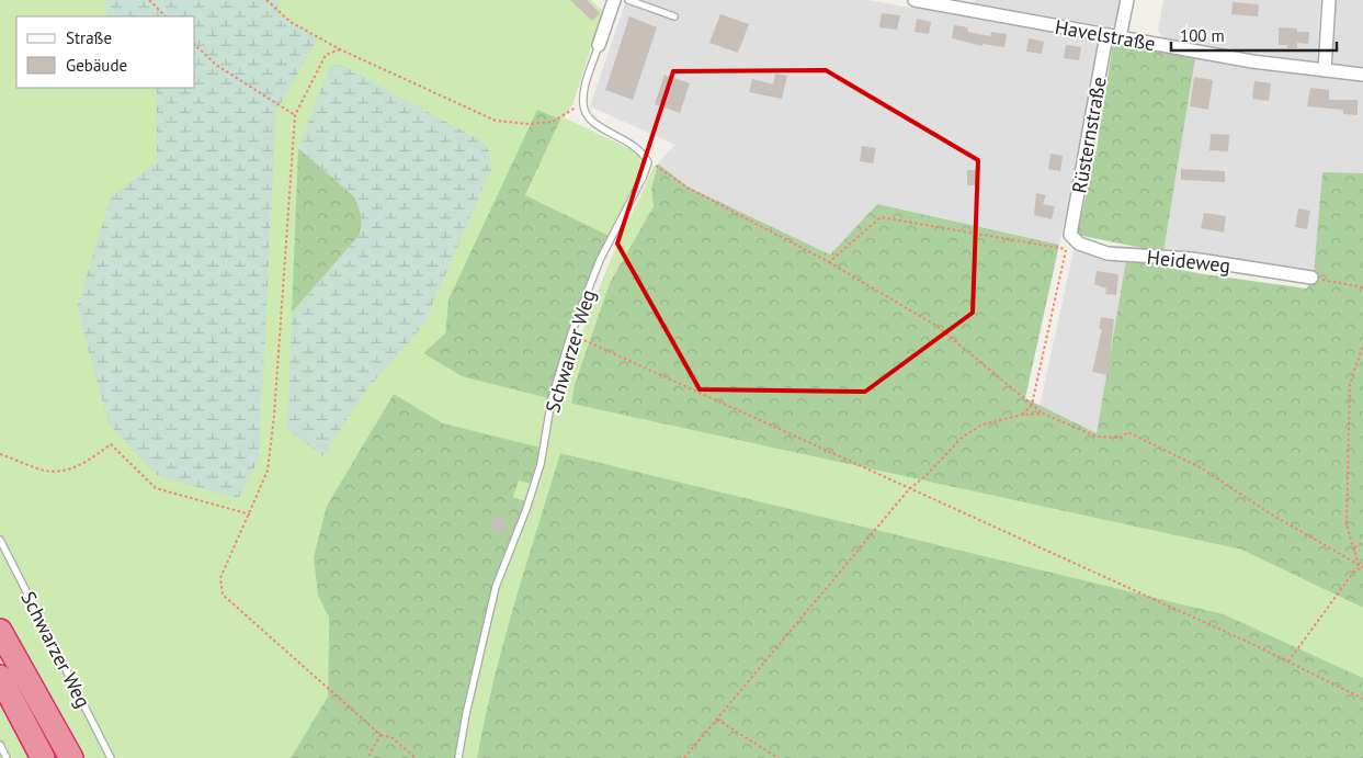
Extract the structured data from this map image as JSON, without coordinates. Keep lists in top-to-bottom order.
{
  "streets": {
    "street": ["Havelstraße", "Rüsternstraße", "Heideweg"],
    "lane": ["Schwarzer Weg"]
  },
  "crossings": [
    ["Havelstraße", "Rüsternstraße"],
    ["Rüsternstraße", "Heideweg"]
  ],
  "legend": ["Straße", "Gebäude"],
  "scale_bar": "100 m"
}
